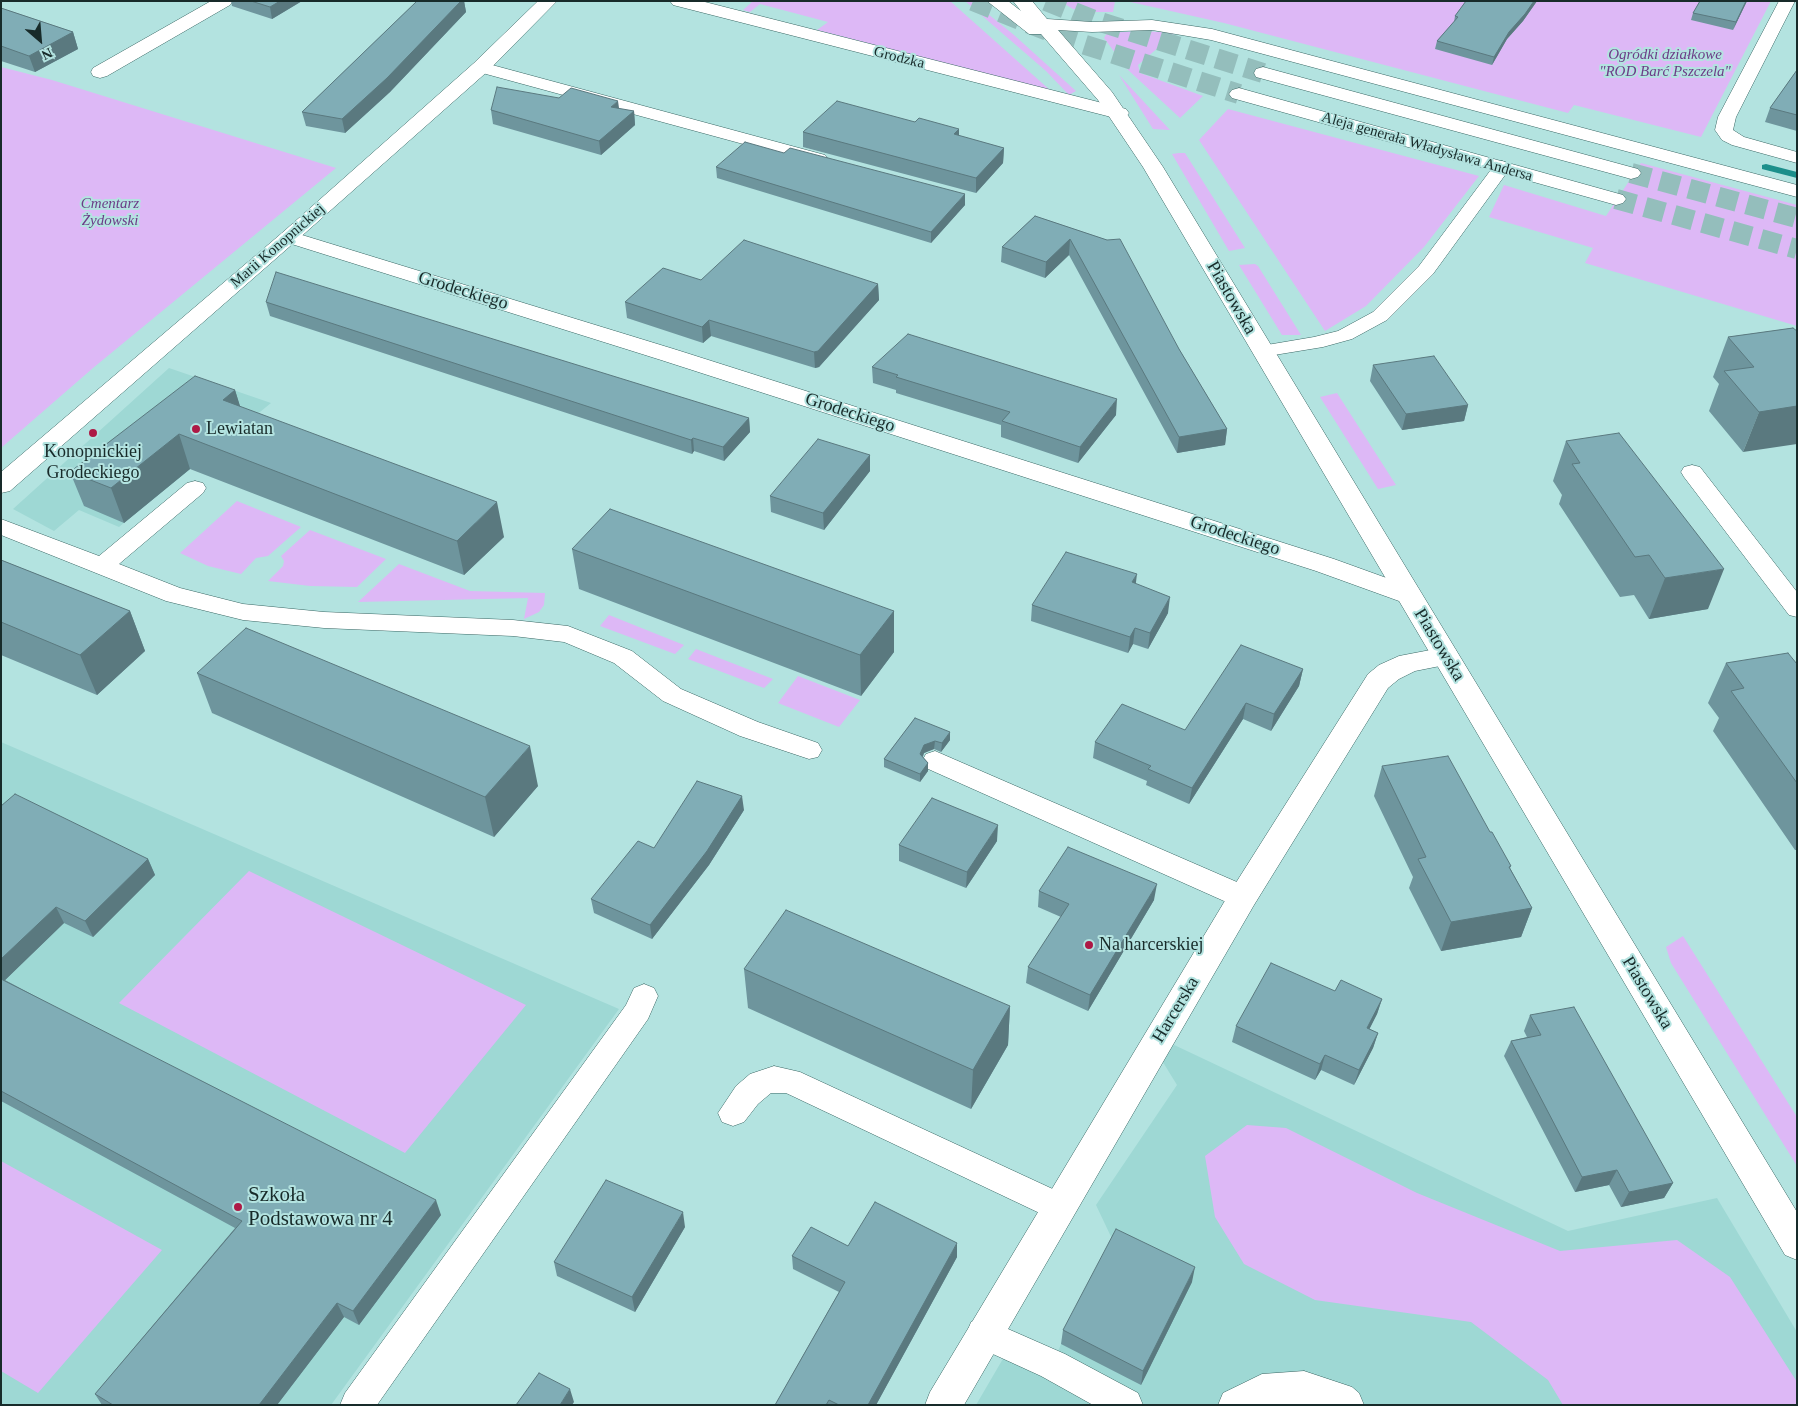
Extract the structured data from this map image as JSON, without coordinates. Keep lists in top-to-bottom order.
{
  "streets": {
    "street": [
      "Grodzka",
      "Aleja generała Władysława Andersa",
      "Marii Konopnickiej",
      "Grodeckiego",
      "Piastowska",
      "Harcerska"
    ]
  },
  "crossings": [
    ["Grodzka", "Piastowska"],
    ["Marii Konopnickiej", "Grodeckiego"],
    ["Grodeckiego", "Piastowska"],
    ["Piastowska", "Harcerska"]
  ],
  "parks": ["Ogródki działkowe \"ROD Barć Pszczela\"", "Cmentarz Żydowski"],
  "places": [
    "Lewiatan",
    "Konopnickiej Grodeckiego",
    "Na harcerskiej",
    "Szkoła Podstawowa nr 4"
  ],
  "north": "bottom right"
}
